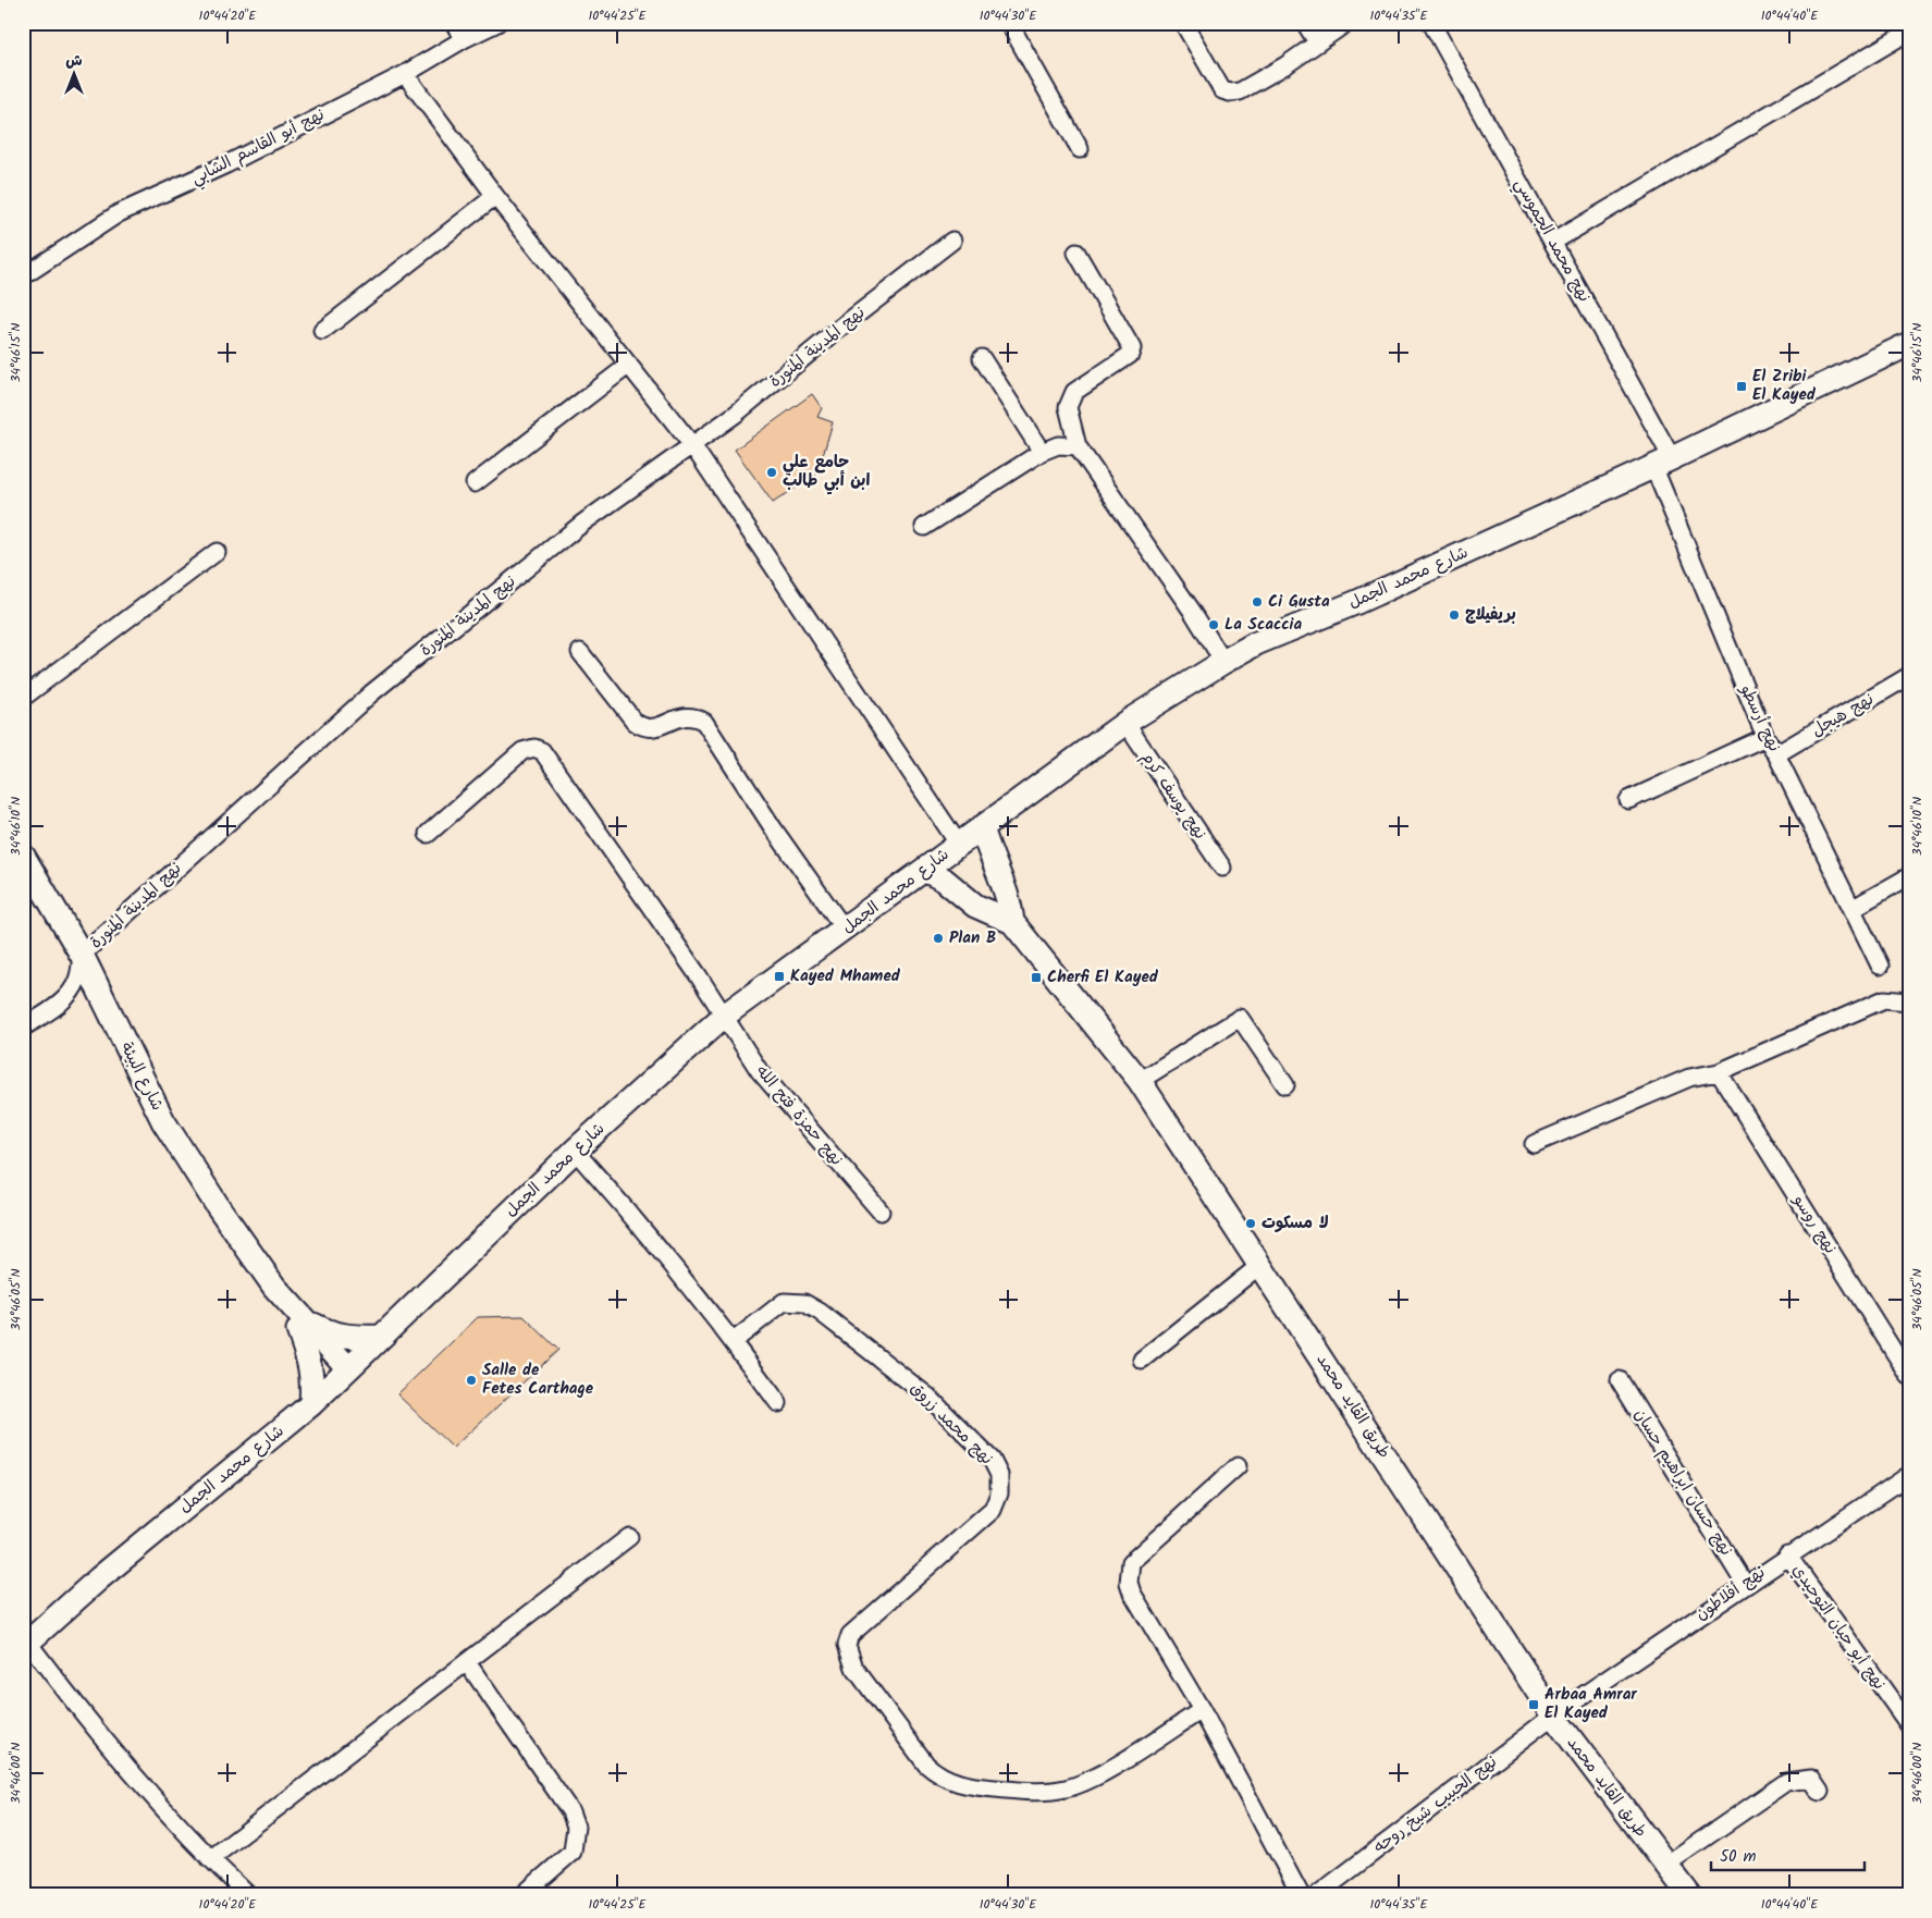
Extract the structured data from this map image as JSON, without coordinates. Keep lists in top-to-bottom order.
{
  "streets": {
    "street": [
      "نهج أبو القاسم الشابي",
      "نهج محمد الجموسي",
      "نهج المدينة المنورة",
      "شارع محمد الجمل",
      "نهج هيجل",
      "نهج أرسطو",
      "نهج يوسف كرم",
      "شارع البيئة",
      "نهج حمزة فتح الله",
      "نهج روسو",
      "طريق القايد محمد",
      "نهج محمد زروق",
      "نهج حسان ابراهيم حسان",
      "نهج أفلاطون",
      "نهج أبو حيان التوحيدي",
      "نهج الحبيب شيخ روحه"
    ]
  },
  "crossings": [
    ["نهج محمد الجموسي", "شارع محمد الجمل"],
    ["نهج محمد الجموسي", "نهج أرسطو"],
    ["نهج المدينة المنورة", "شارع البيئة"],
    ["شارع محمد الجمل", "نهج أرسطو"],
    ["شارع محمد الجمل", "نهج يوسف كرم"],
    ["شارع محمد الجمل", "شارع البيئة"],
    ["شارع محمد الجمل", "نهج حمزة فتح الله"],
    ["شارع محمد الجمل", "طريق القايد محمد"],
    ["نهج هيجل", "نهج أرسطو"],
    ["طريق القايد محمد", "نهج أفلاطون"],
    ["طريق القايد محمد", "نهج الحبيب شيخ روحه"],
    ["نهج حسان ابراهيم حسان", "نهج أفلاطون"],
    ["نهج أفلاطون", "نهج أبو حيان التوحيدي"],
    ["نهج أفلاطون", "نهج الحبيب شيخ روحه"]
  ],
  "places": {
    "transit": [
      "El Zribi El Kayed",
      "Kayed Mhamed",
      "Cherfi El Kayed",
      "Arbaa Amrar El Kayed"
    ],
    "other": [
      "جامع علي ابن أبي طالب",
      "Ci Gusta",
      "بريفيلاج",
      "La Scaccia",
      "Plan B",
      "لا مسكوت",
      "Salle de Fetes Carthage"
    ]
  },
  "scale_bar": "50 m",
  "north": "top",
  "coordinates": [
    "10°44'20\"E",
    "10°44'25\"E",
    "10°44'30\"E",
    "10°44'35\"E",
    "10°44'40\"E",
    "34°46'15\"N",
    "34°46'10\"N",
    "34°46'05\"N",
    "34°46'00\"N"
  ]
}
